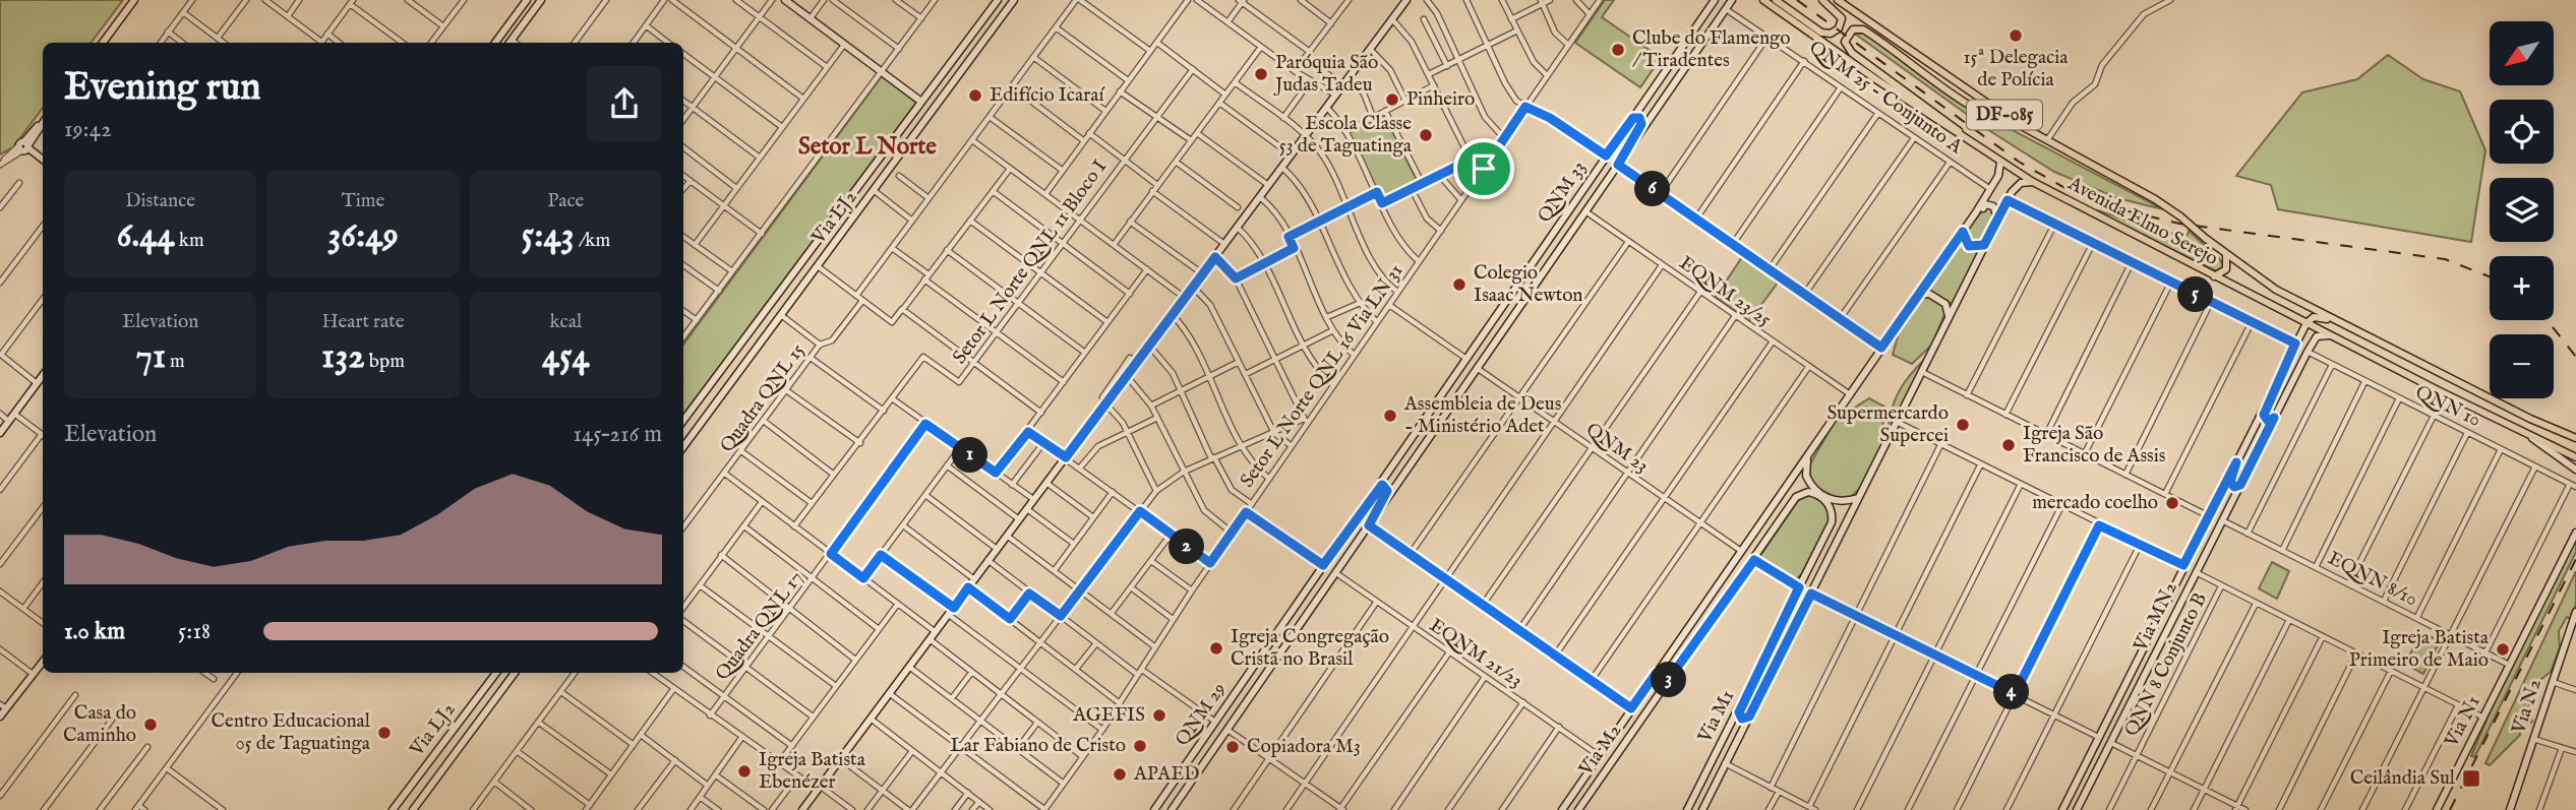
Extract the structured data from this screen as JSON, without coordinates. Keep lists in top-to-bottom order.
{
  "streets": {
    "main road": [
      "DF-085",
      "QNM 33",
      "Via LJ2",
      "Avenida Elmo Serejo",
      "Via MN2",
      "Via N2",
      "QNM 29",
      "Via M1",
      "Via N1",
      "Via M2"
    ],
    "street": [
      "QNM 25 - Conjunto A",
      "Setor L Norte QNL 11 Bloco I",
      "EQNM 23/25",
      "Setor L Norte QNL 16 Via LN 31",
      "Quadra QNL 15",
      "QNN 10",
      "QNM 23",
      "EQNN 8/10",
      "Quadra QNL 17",
      "EQNM 21/23",
      "QNN 8 Conjunto B"
    ]
  },
  "crossings": [
    ["QNM 33", "QNM 29"],
    ["Via LJ2", "Quadra QNL 15"],
    ["Avenida Elmo Serejo", "Via MN2"],
    ["EQNM 23/25", "Via M2"],
    ["QNN 10", "Via MN2"],
    ["QNM 23", "Via M2"],
    ["EQNN 8/10", "Via MN2"],
    ["EQNN 8/10", "Via N1"],
    ["EQNM 21/23", "Via M2"],
    ["Via M1", "Via M2"]
  ],
  "districts": ["Setor L Norte"],
  "places": {
    "other": [
      "15ª Delegacia de Polícia",
      "Clube do Flamengo / Tiradentes",
      "Paróquia São Judas Tadeu",
      "Edifício Icaraí",
      "Pinheiro",
      "Escola Classe 53 de Taguatinga",
      "Colegio Isaac Newton",
      "Assembleia de Deus - Ministério Adet",
      "Supermercardo Supercei",
      "Igreja São Francisco de Assis",
      "mercado coelho",
      "Igreja Congregação Cristã no Brasil",
      "Igreja Batista Primeiro de Maio",
      "AGEFIS",
      "Casa do Caminho",
      "Centro Educacional 05 de Taguatinga",
      "Lar Fabiano de Cristo",
      "Copiadora M3",
      "Igreja Batista Ebenézer",
      "APAED"
    ],
    "transit": ["Ceilândia Sul"]
  },
  "north": "bottom left",
  "page": {
    "map_buttons": ["+", "−"],
    "heading": ["Evening run", "19:42"],
    "stats": [
      ["Distance", "6.44 km"],
      ["Time", "36:49"],
      ["Pace", "5:43 /km"],
      ["Elevation", "71 m"],
      ["Heart rate", "132 bpm"],
      ["kcal", "454"]
    ],
    "pins": [
      "6",
      "5",
      "1",
      "2",
      "3",
      "4"
    ],
    "chart": ["Elevation", "145–216 m"],
    "list": [
      {
        "name": "1.0 km",
        "note": "5:18"
      }
    ]
  }
}
